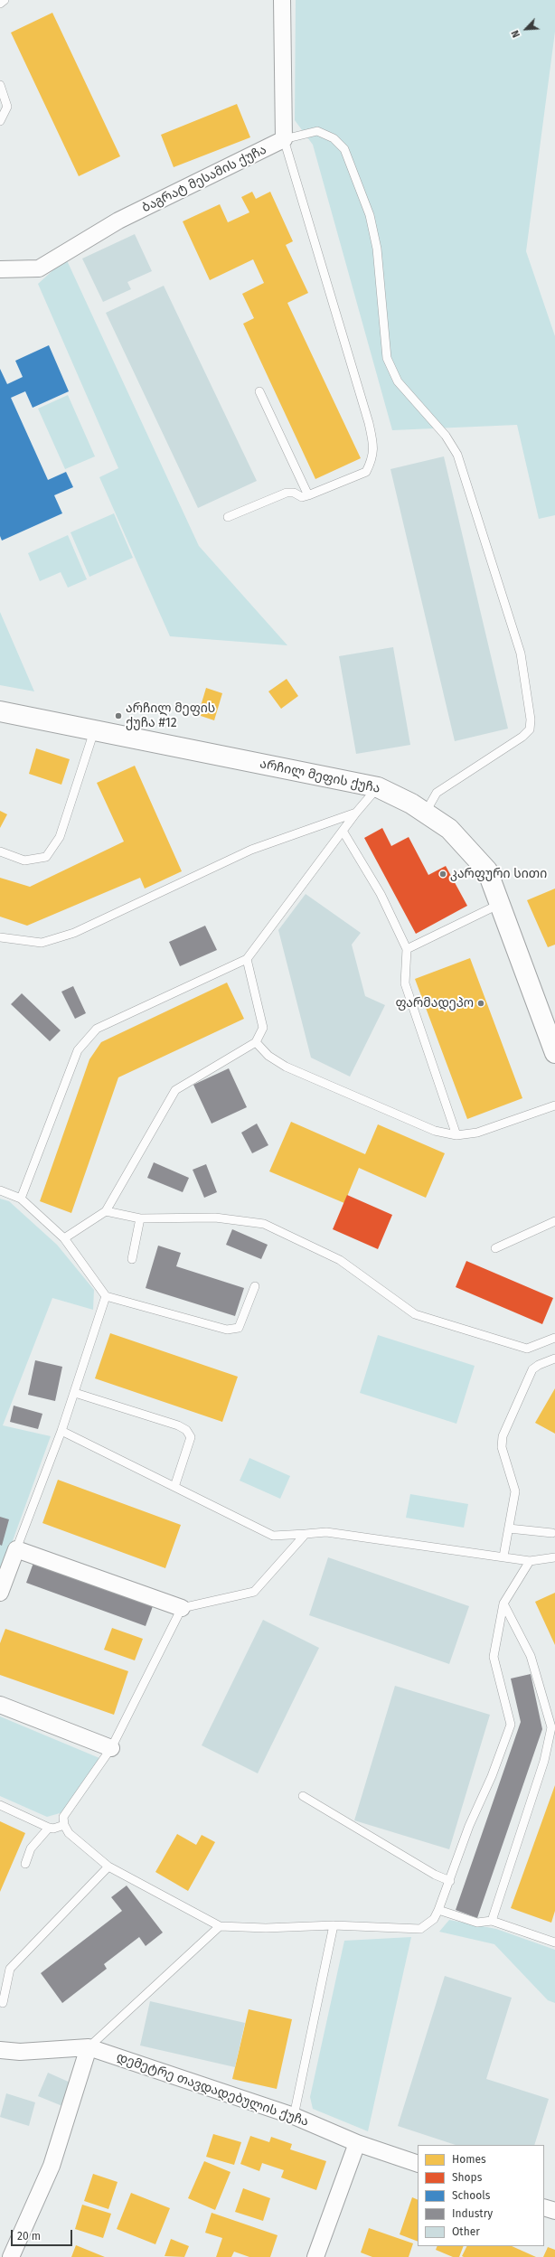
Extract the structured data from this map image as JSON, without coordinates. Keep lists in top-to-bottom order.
{
  "streets": {
    "street": ["ბაგრატ მესამის ქუჩა", "არჩილ მეფის ქუჩა", "დემეტრე თავდადებულის ქუჩა"]
  },
  "places": ["არჩილ მეფის ქუჩა #12", "კარფური სითი", "ფარმადეპო"],
  "legend": [
    "Homes",
    "Shops",
    "Schools",
    "Industry",
    "Other"
  ],
  "scale_bar": "20 m",
  "north": "bottom left"
}
